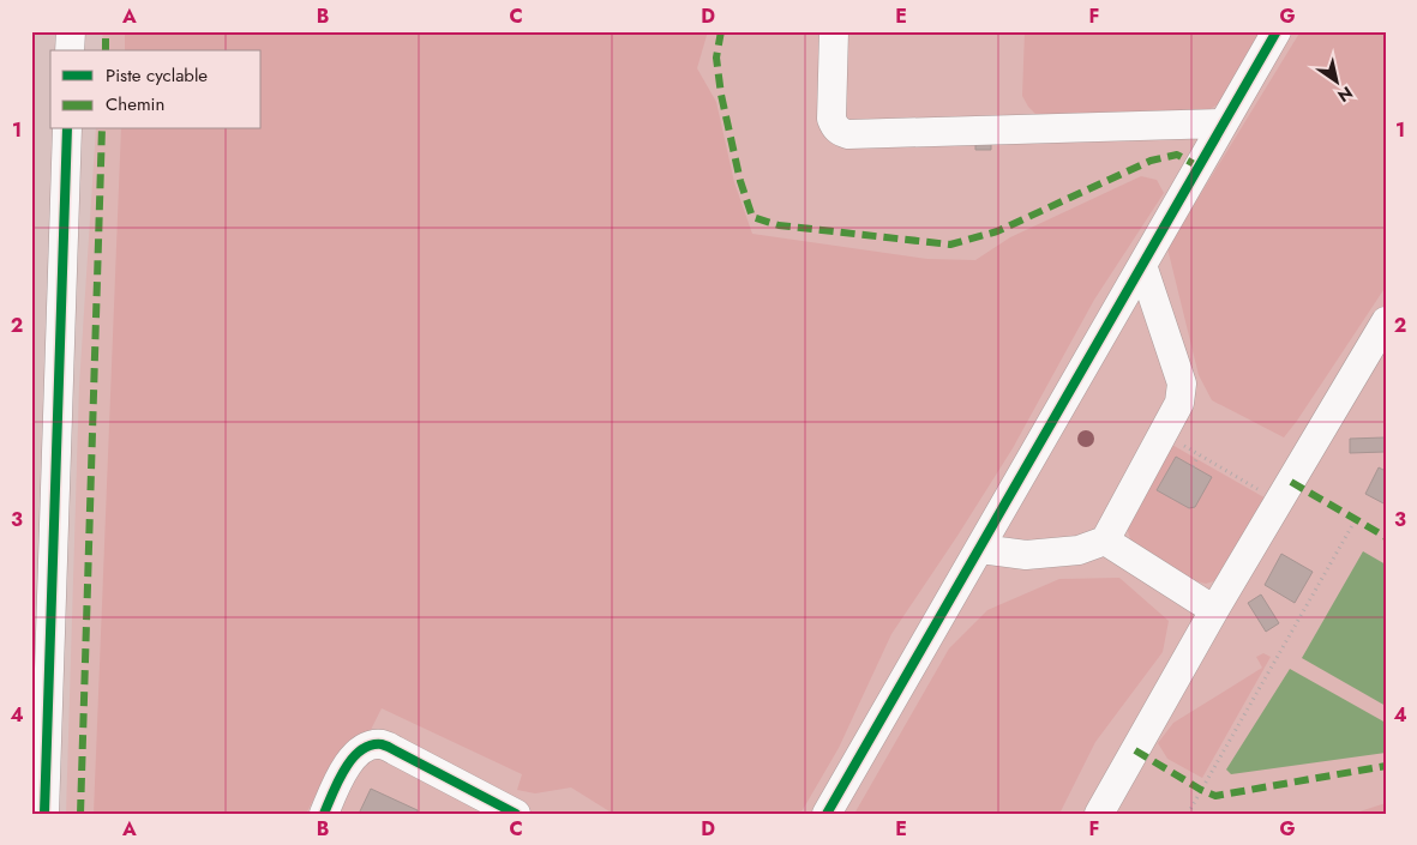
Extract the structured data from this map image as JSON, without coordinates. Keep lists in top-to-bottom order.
{
  "legend": ["Piste cyclable", "Chemin"],
  "north": "bottom right",
  "grid": {
    "columns": [
      "A",
      "B",
      "C",
      "D",
      "E",
      "F",
      "G"
    ],
    "rows": [
      "1",
      "2",
      "3",
      "4"
    ]
  }
}
